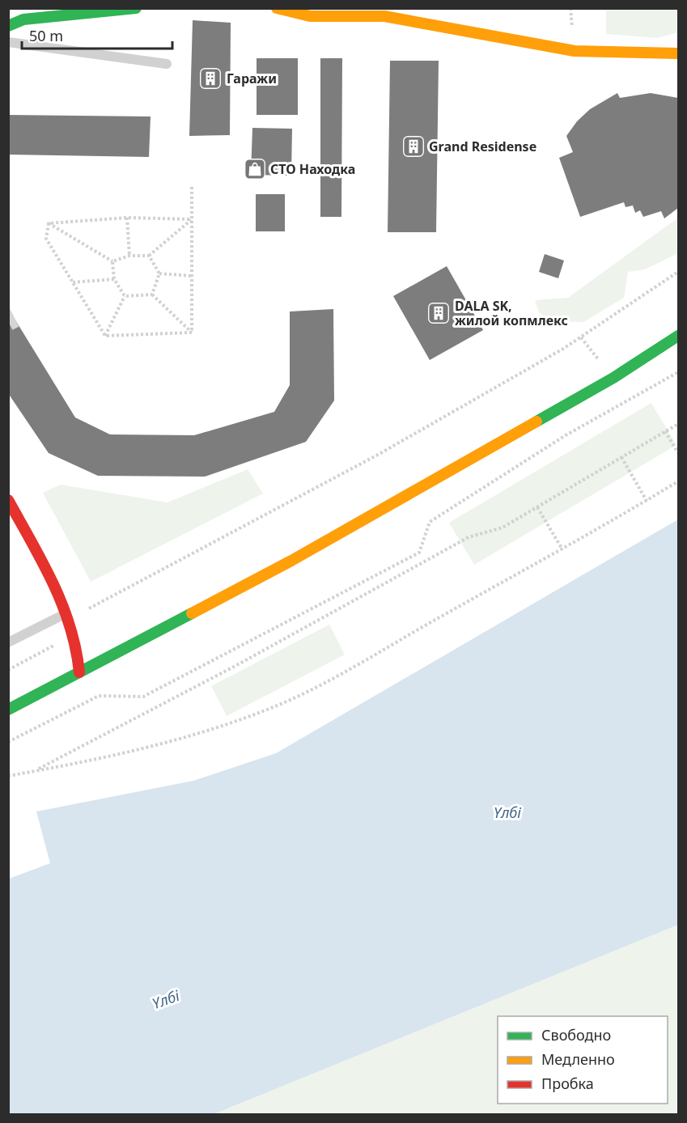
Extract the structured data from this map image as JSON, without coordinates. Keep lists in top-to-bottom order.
{
  "water": ["Үлбі"],
  "places": {
    "building": ["Гаражи", "Grand Residense", "DALA SK, жилой копмлекс"],
    "shop": ["СТО Находка"]
  },
  "legend": ["Свободно", "Медленно", "Пробка"],
  "scale_bar": "50 m"
}
